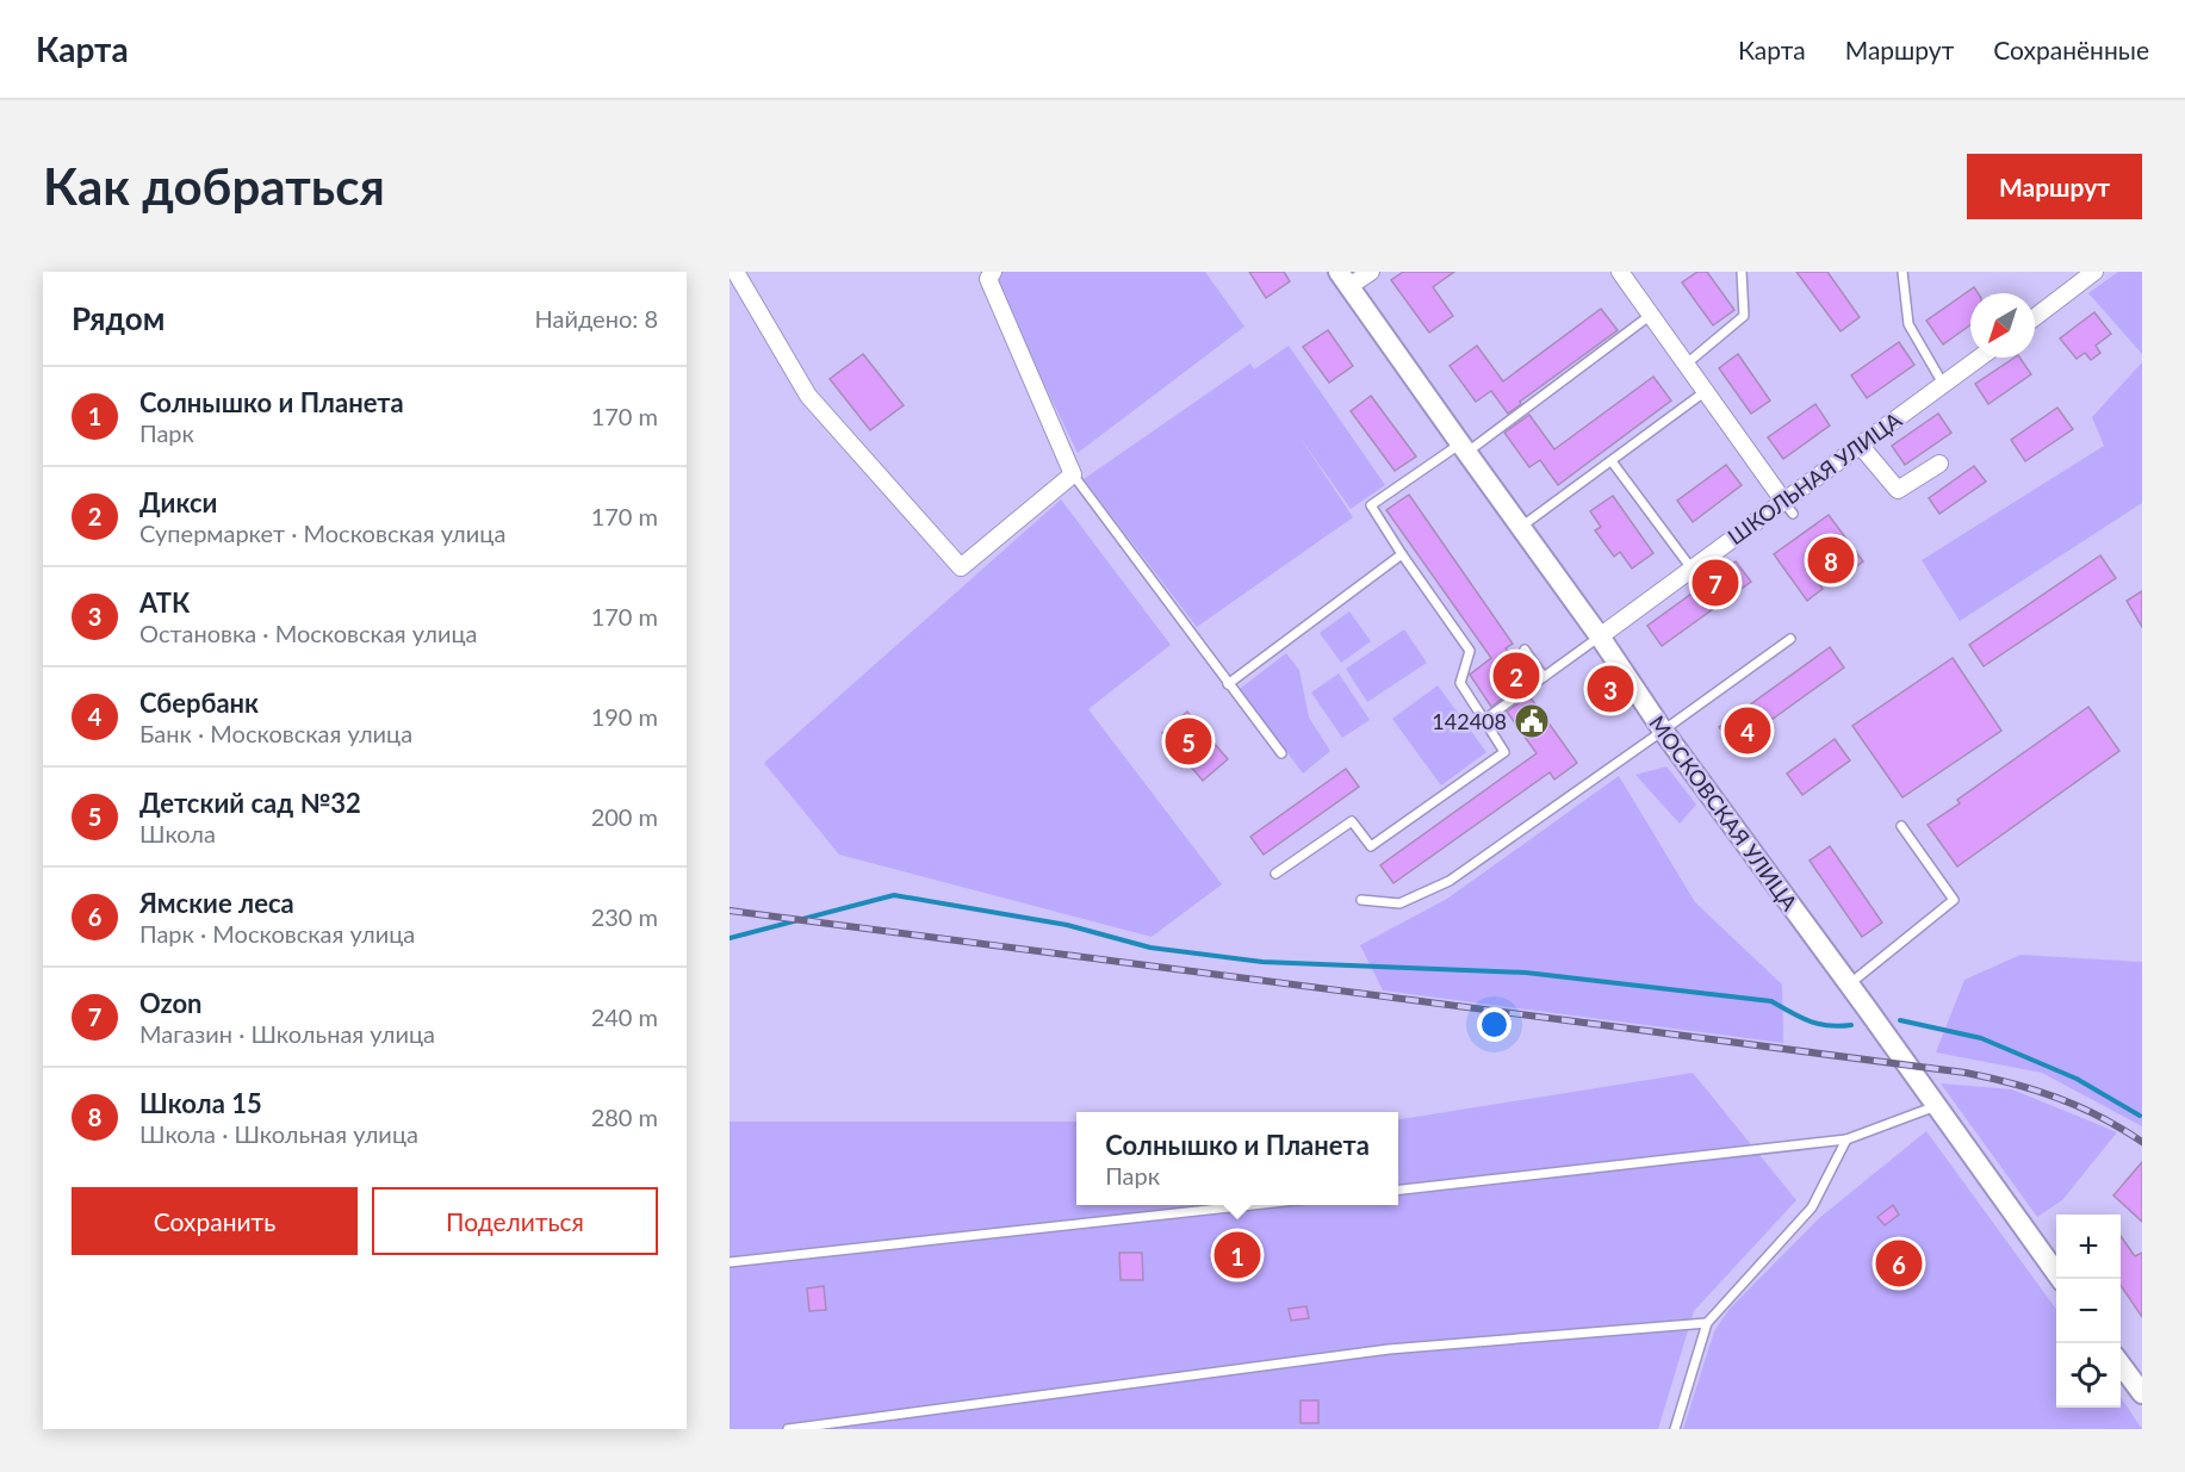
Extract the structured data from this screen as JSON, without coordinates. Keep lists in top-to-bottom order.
{
  "streets": {
    "street": ["ШКОЛЬНАЯ УЛИЦА", "МОСКОВСКАЯ УЛИЦА"]
  },
  "crossings": [
    ["ШКОЛЬНАЯ УЛИЦА", "МОСКОВСКАЯ УЛИЦА"]
  ],
  "places": {
    "public building": ["142408"]
  },
  "north": "bottom left",
  "page": {
    "header": "Карта",
    "nav": ["Карта", "Маршрут", "Сохранённые"],
    "buttons": [
      "Маршрут",
      ["Сохранить", "Поделиться"]
    ],
    "title": "Как добраться",
    "heading": ["Рядом", "Найдено: 8"],
    "list": [
      {
        "mark": "1",
        "name": "Солнышко и Планета",
        "note": "Парк",
        "value": "170 m"
      },
      {
        "mark": "2",
        "name": "Дикси",
        "note": "Супермаркет · Московская улица",
        "value": "170 m"
      },
      {
        "mark": "3",
        "name": "АТК",
        "note": "Остановка · Московская улица",
        "value": "170 m"
      },
      {
        "mark": "4",
        "name": "Сбербанк",
        "note": "Банк · Московская улица",
        "value": "190 m"
      },
      {
        "mark": "5",
        "name": "Детский сад №32",
        "note": "Школа",
        "value": "200 m"
      },
      {
        "mark": "6",
        "name": "Ямские леса",
        "note": "Парк · Московская улица",
        "value": "230 m"
      },
      {
        "mark": "7",
        "name": "Ozon",
        "note": "Магазин · Школьная улица",
        "value": "240 m"
      },
      {
        "mark": "8",
        "name": "Школа 15",
        "note": "Школа · Школьная улица",
        "value": "280 m"
      }
    ],
    "pins": [
      "8",
      "7",
      "2",
      "3",
      "4",
      "5",
      "1",
      "6"
    ],
    "popup": ["Солнышко и Планета", "Парк"],
    "map_buttons": ["+", "−"]
  }
}
